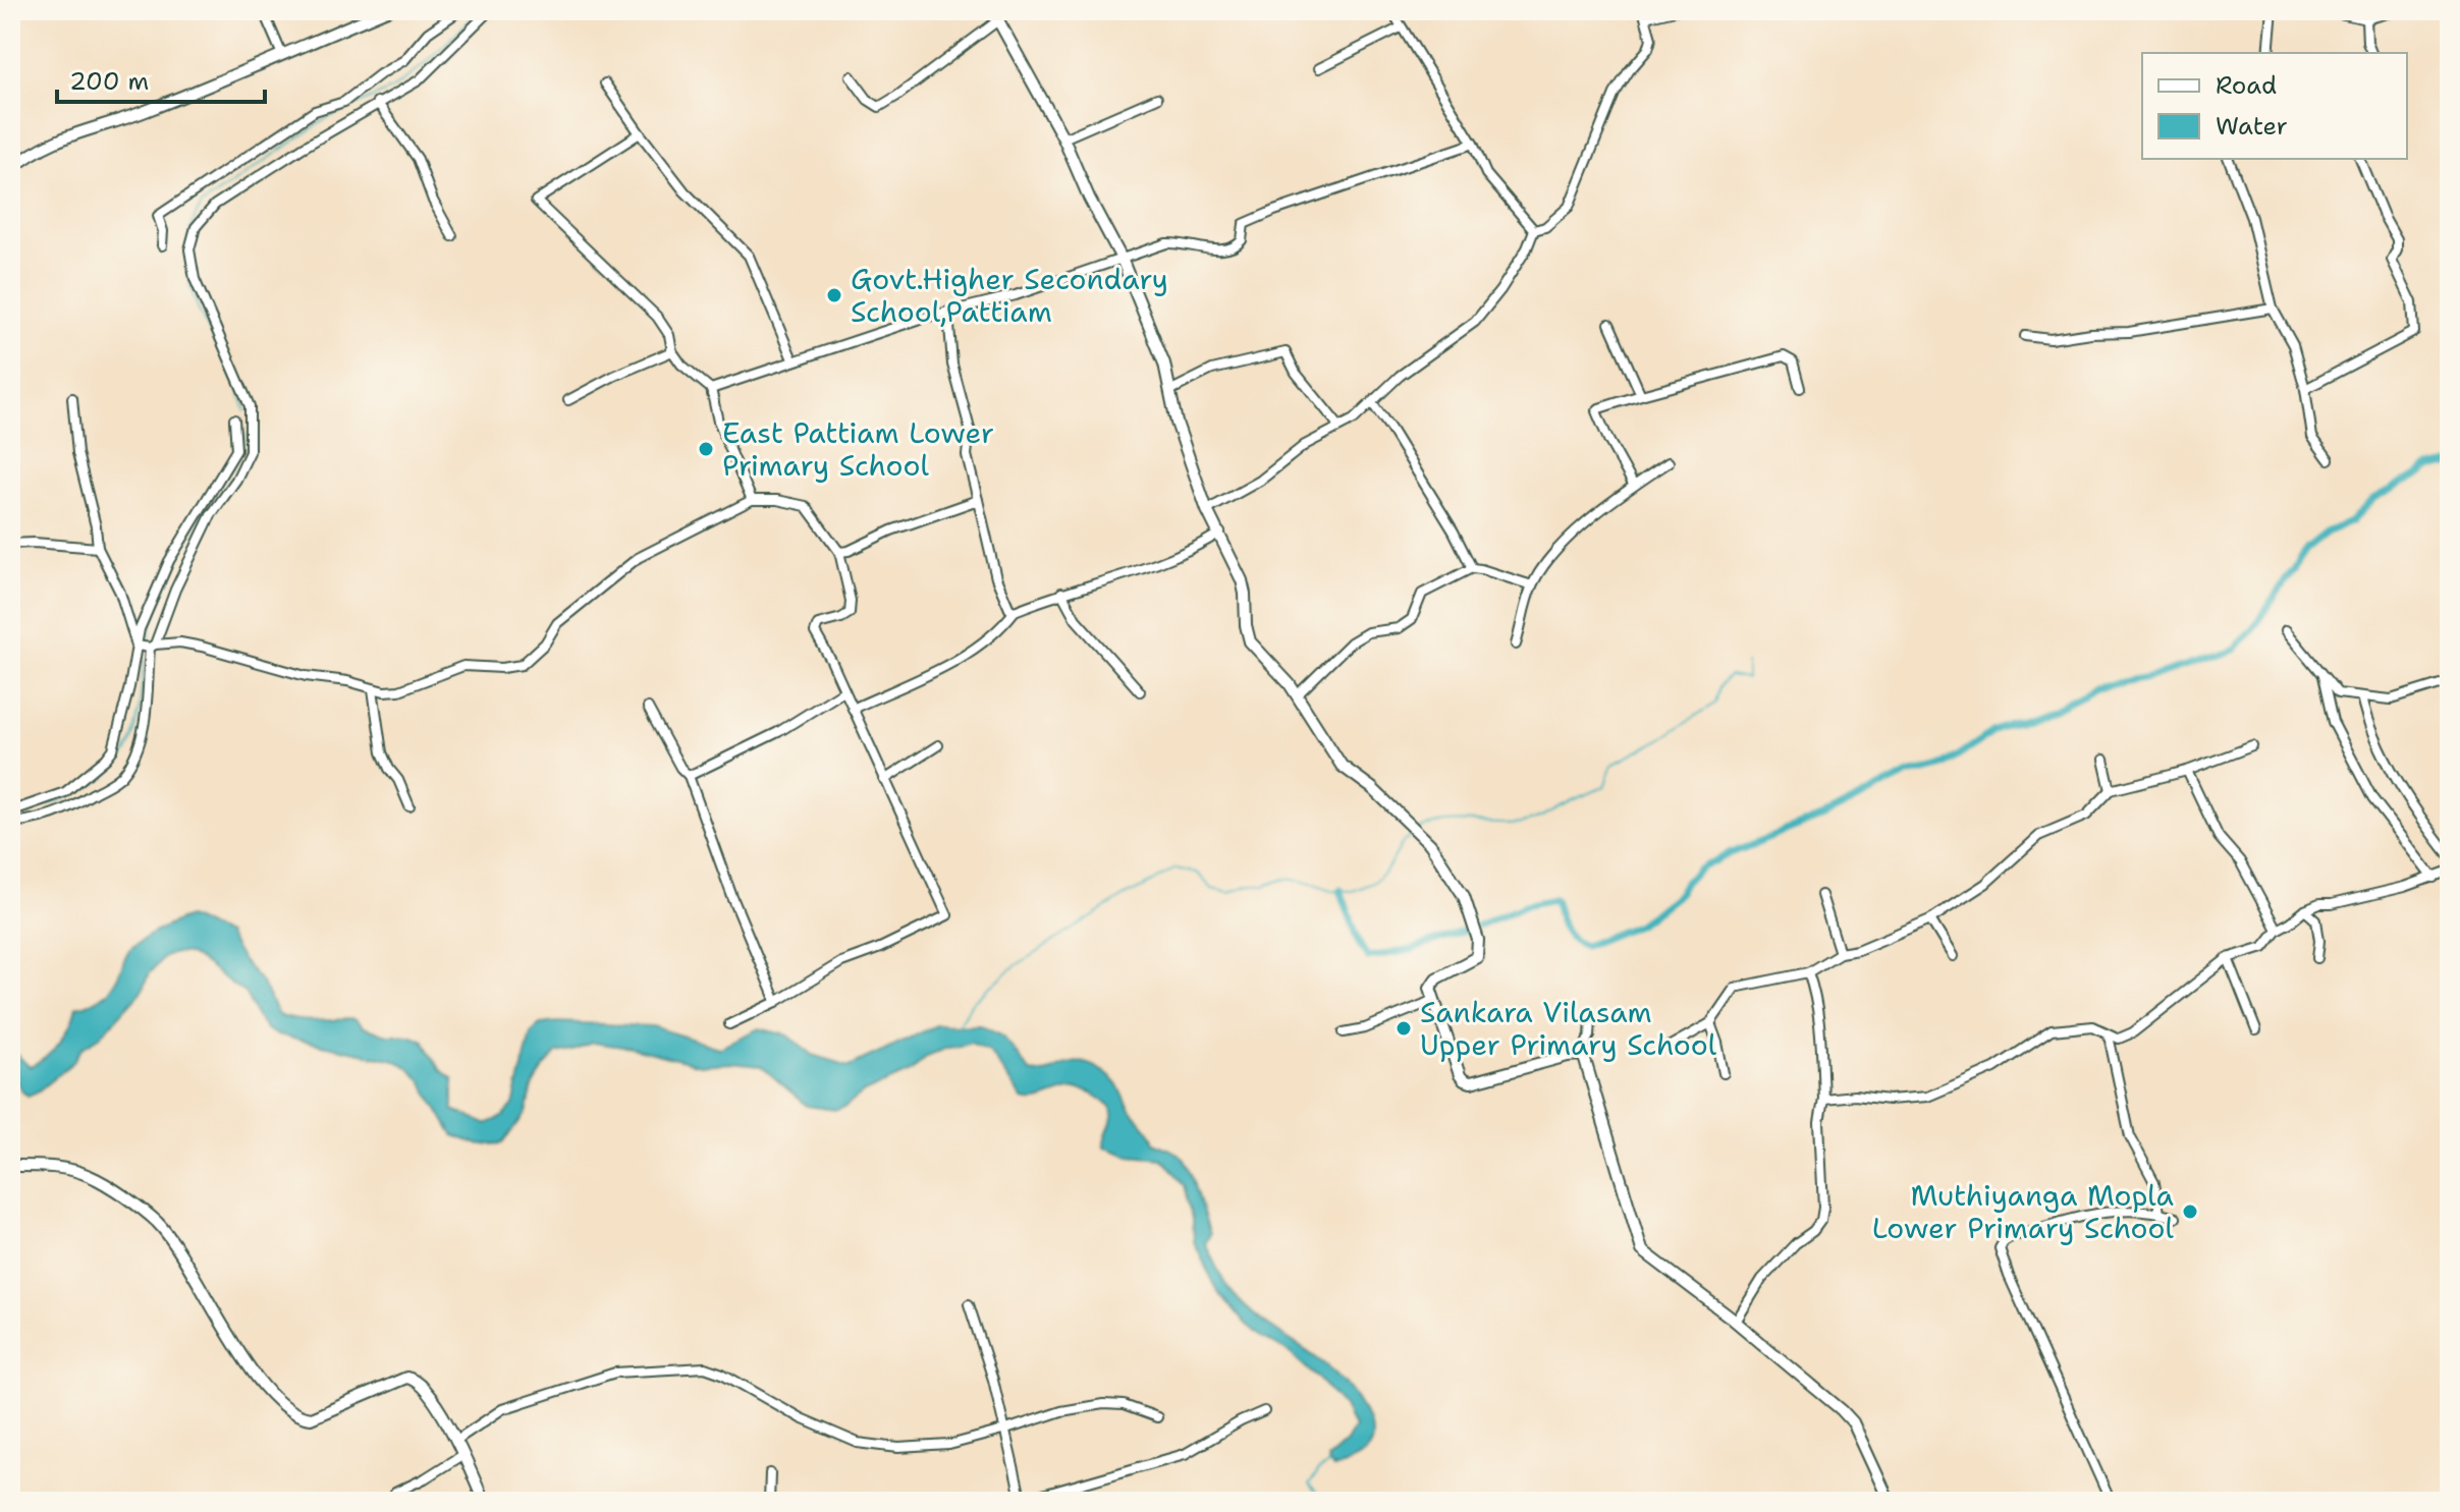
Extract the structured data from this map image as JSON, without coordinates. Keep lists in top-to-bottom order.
{
  "places": [
    "Govt.Higher Secondary School,Pattiam",
    "East Pattiam Lower Primary School",
    "Sankara Vilasam Upper Primary School",
    "Muthiyanga Mopla Lower Primary School"
  ],
  "legend": ["Road", "Water"],
  "scale_bar": "200 m"
}
